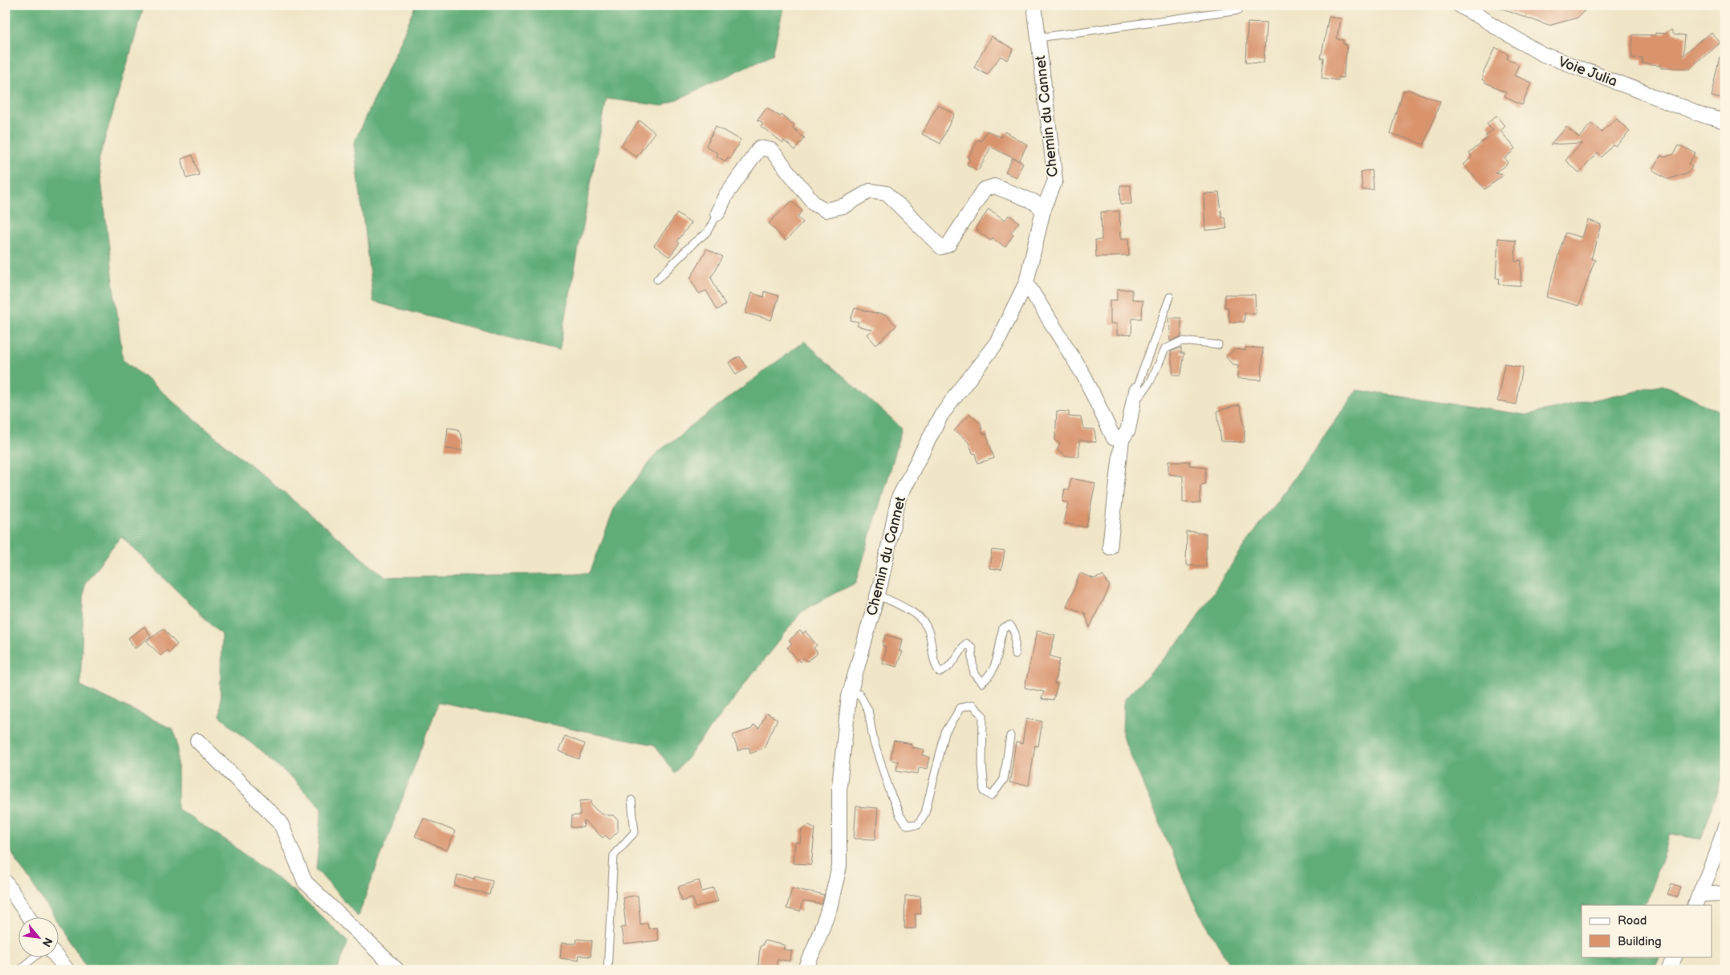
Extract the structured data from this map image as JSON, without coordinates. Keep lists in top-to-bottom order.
{
  "streets": {
    "street": ["Voie Julia", "Chemin du Cannet"]
  },
  "legend": ["Road", "Building"],
  "north": "bottom right"
}
